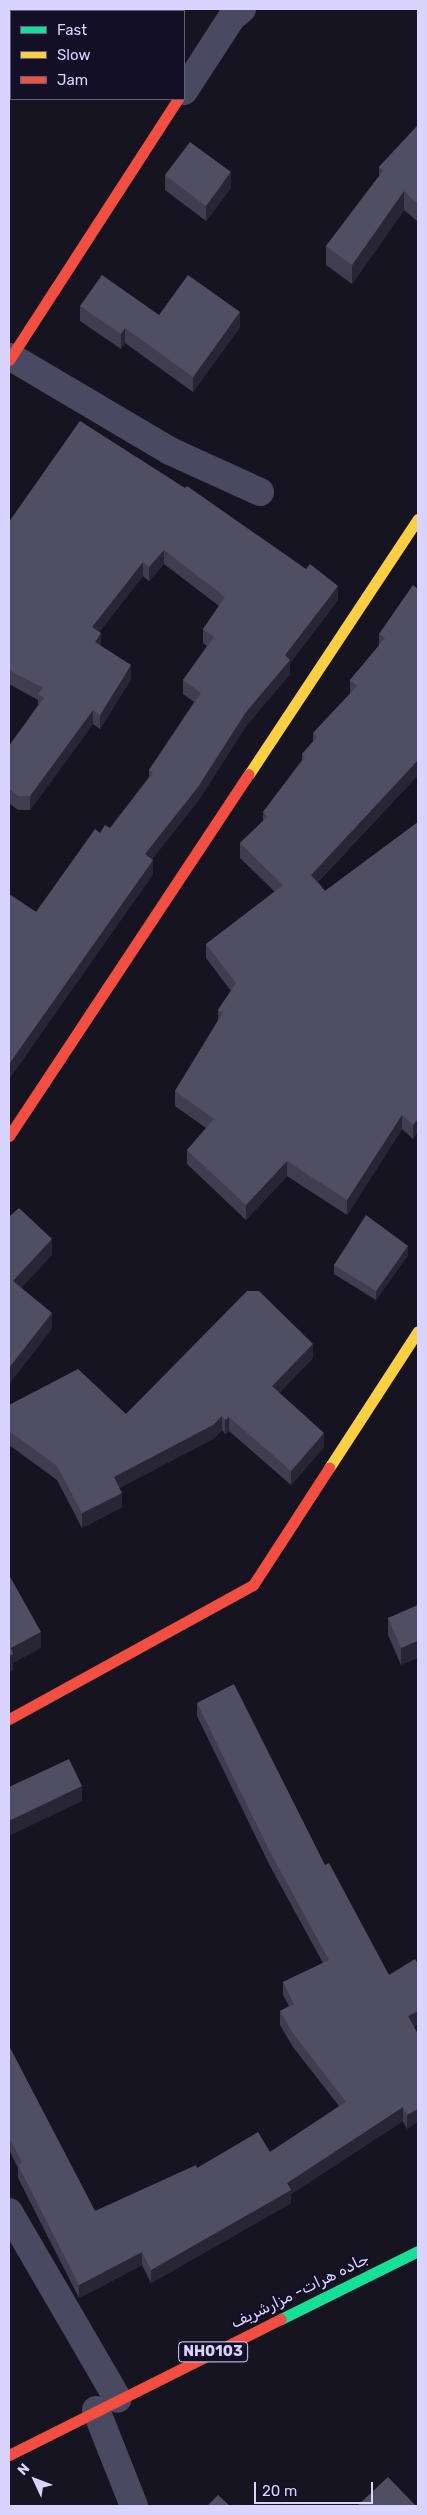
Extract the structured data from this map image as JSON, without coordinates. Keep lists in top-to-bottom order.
{
  "streets": {
    "main road": ["جاده هرات- مزارشریف", "NH0103"]
  },
  "legend": ["Fast", "Slow", "Jam"],
  "scale_bar": "20 m",
  "north": "top left"
}
